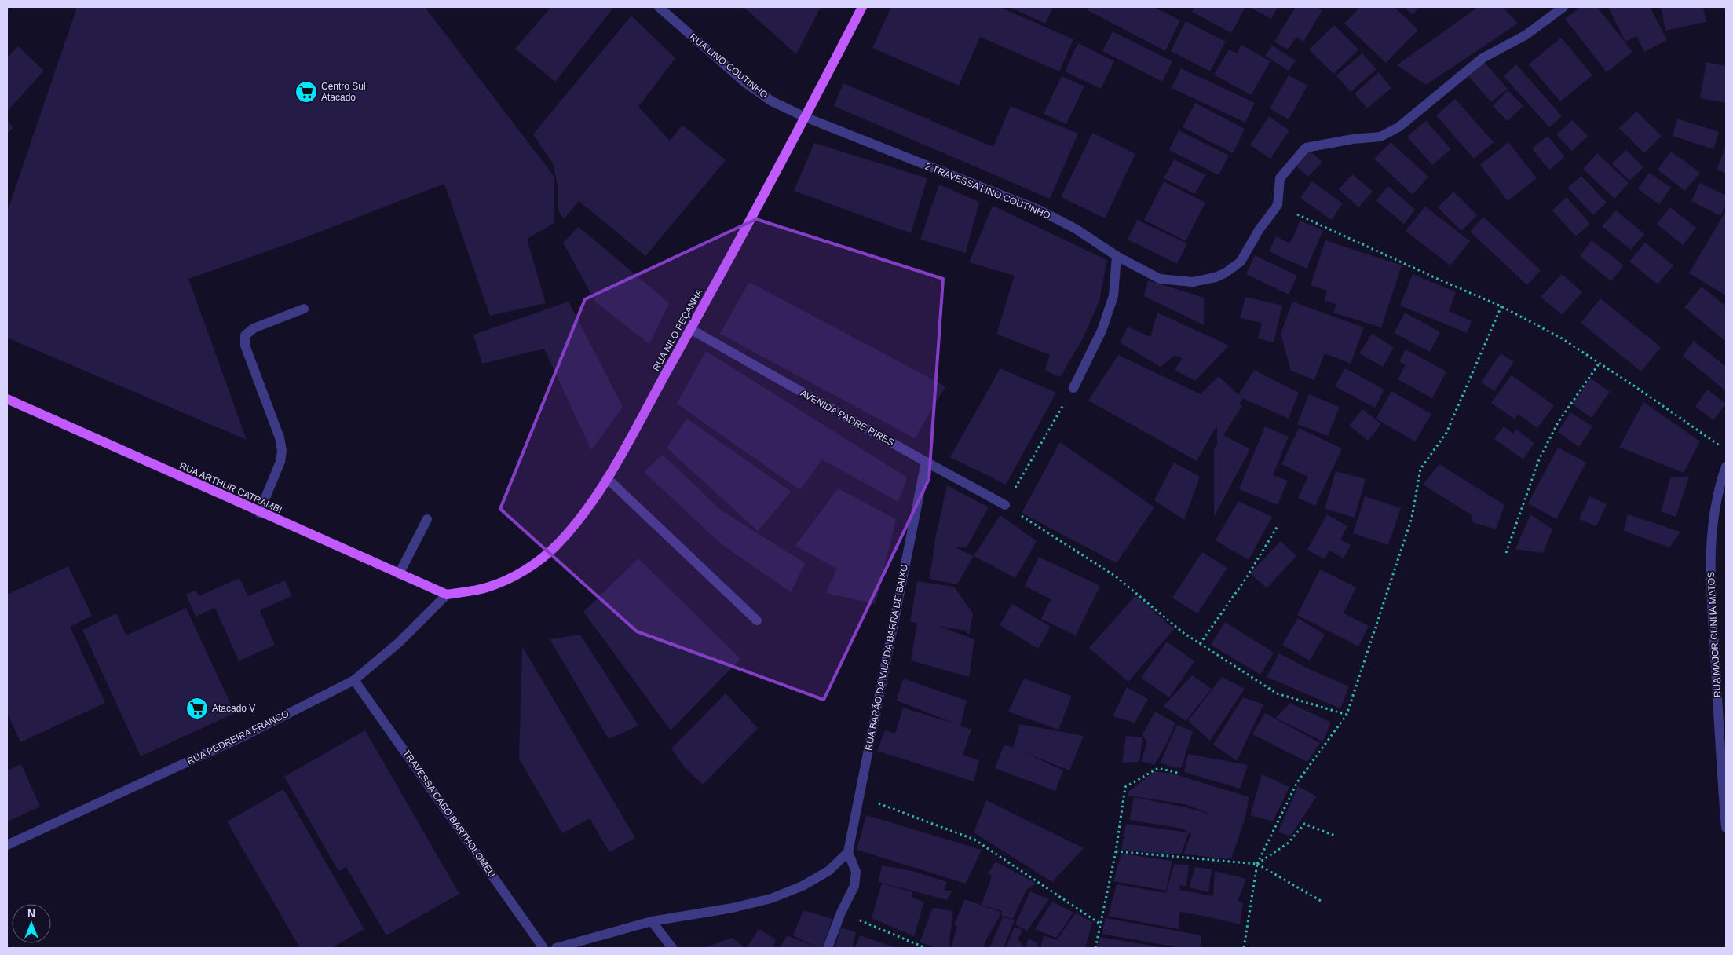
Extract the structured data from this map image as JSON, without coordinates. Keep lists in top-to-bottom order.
{
  "streets": {
    "main road": ["RUA NILO PEÇANHA", "RUA ARTHUR CATRAMBI"],
    "street": [
      "RUA LINO COUTINHO",
      "2 TRAVESSA LINO COUTINHO",
      "AVENIDA PADRE PIRES",
      "RUA MAJOR CUNHA MATOS",
      "RUA BARÃO DA VILA DA BARRA DE BAIXO",
      "RUA PEDREIRA FRANCO",
      "TRAVESSA CABO BARTHOLOMEU"
    ]
  },
  "crossings": [
    ["RUA LINO COUTINHO", "2 TRAVESSA LINO COUTINHO"],
    ["RUA LINO COUTINHO", "RUA NILO PEÇANHA"],
    ["2 TRAVESSA LINO COUTINHO", "RUA NILO PEÇANHA"],
    ["RUA NILO PEÇANHA", "AVENIDA PADRE PIRES"],
    ["RUA NILO PEÇANHA", "RUA ARTHUR CATRAMBI"],
    ["RUA NILO PEÇANHA", "RUA PEDREIRA FRANCO"],
    ["AVENIDA PADRE PIRES", "RUA BARÃO DA VILA DA BARRA DE BAIXO"],
    ["RUA ARTHUR CATRAMBI", "RUA PEDREIRA FRANCO"],
    ["RUA PEDREIRA FRANCO", "TRAVESSA CABO BARTHOLOMEU"]
  ],
  "places": {
    "supermarket": ["Centro Sul Atacado", "Atacado V"]
  },
  "north": "top"
}
